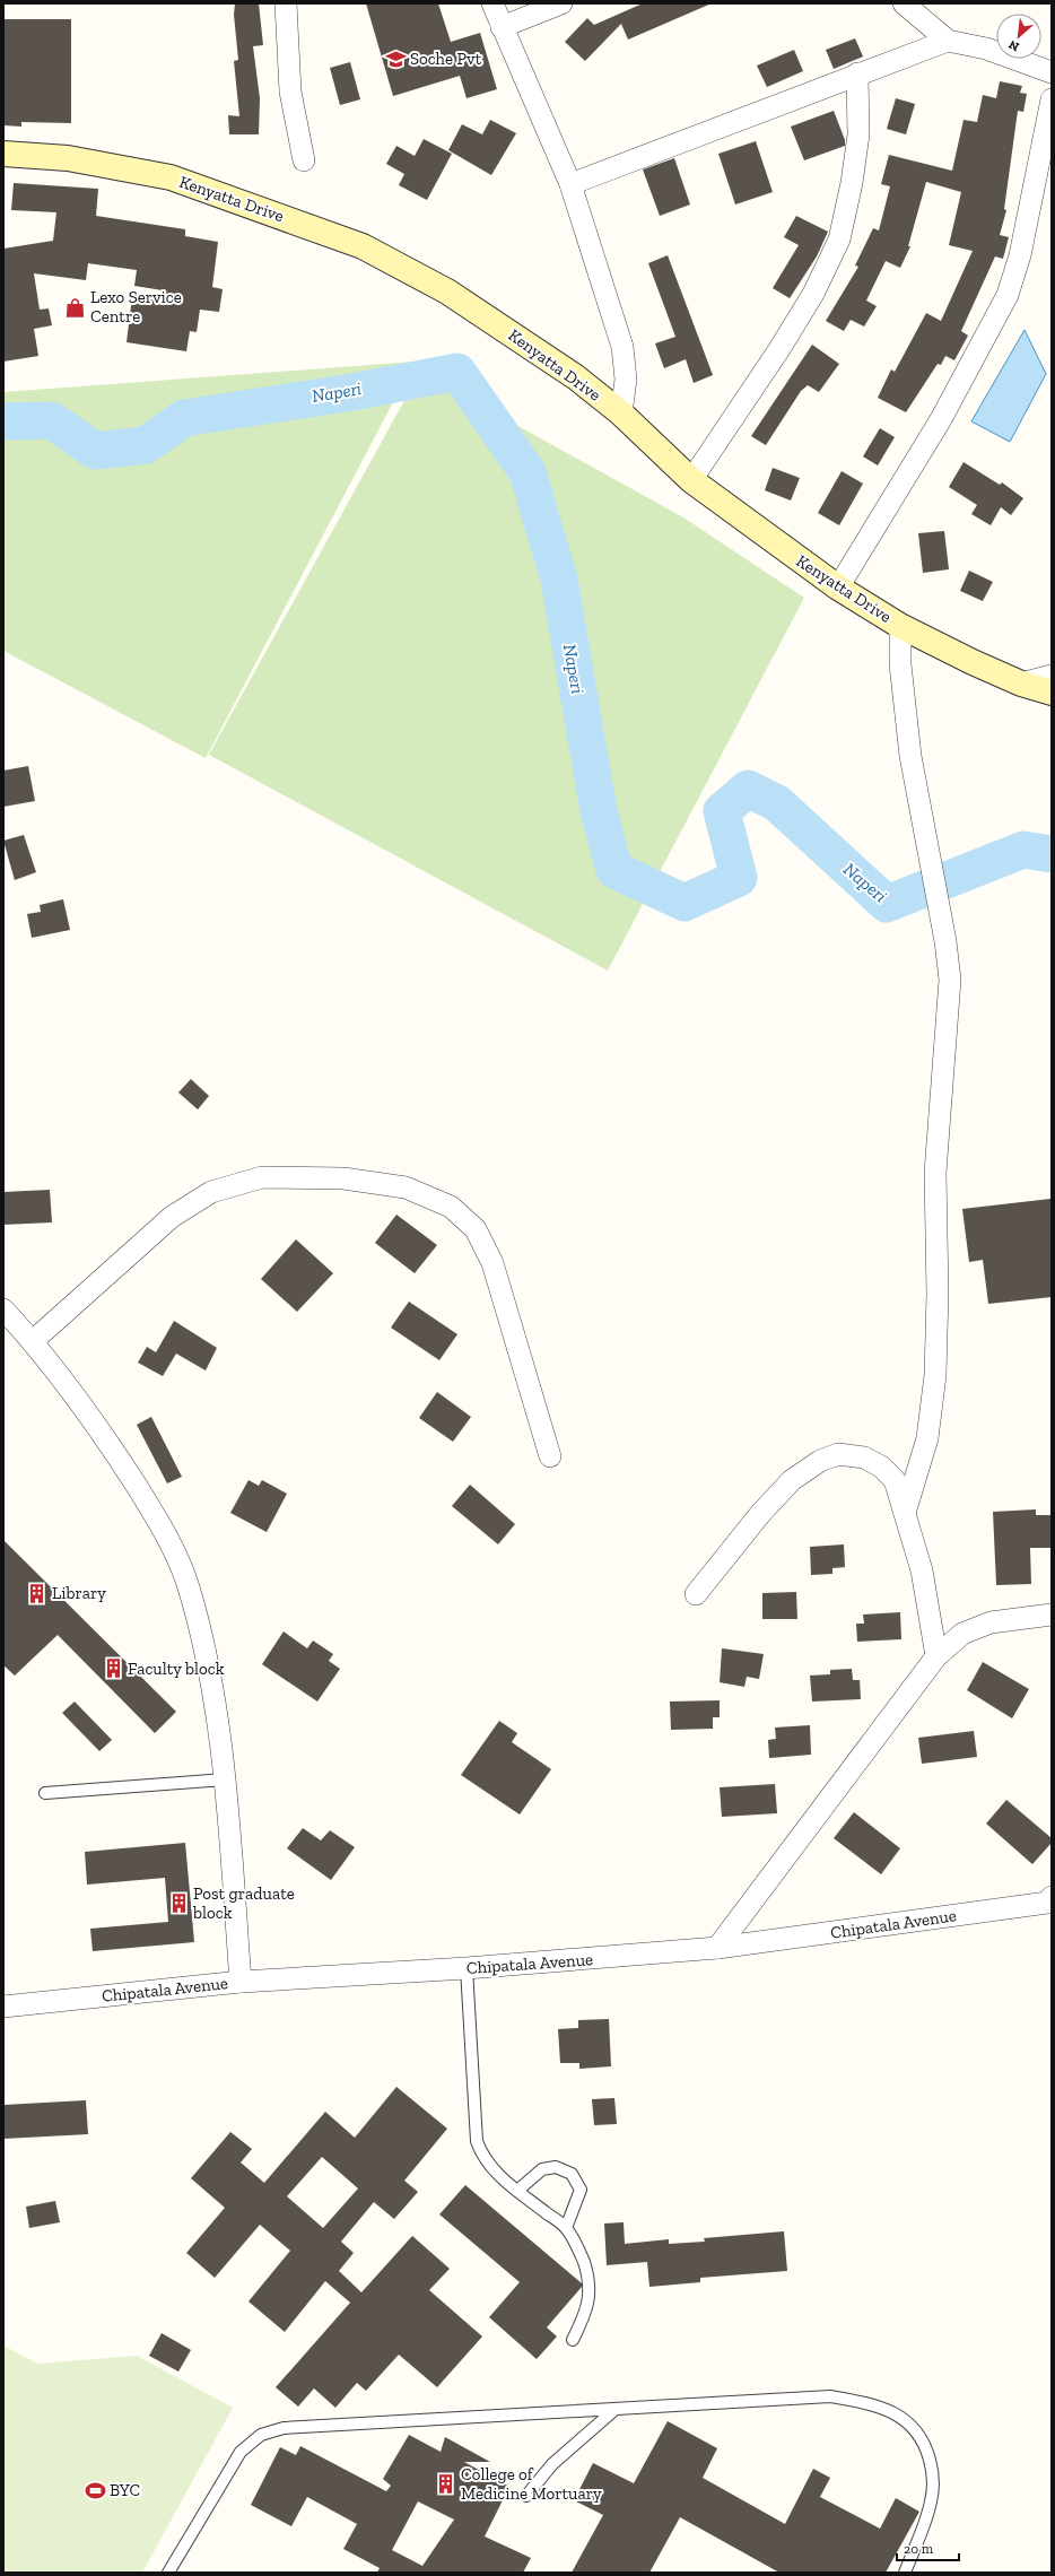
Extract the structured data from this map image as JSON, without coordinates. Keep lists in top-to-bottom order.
{
  "streets": {
    "main road": ["Kenyatta Drive"],
    "street": ["Chipatala Avenue"]
  },
  "water": ["Naperi"],
  "places": {
    "school or university": ["Soche Pvt"],
    "shop": ["Lexo Service Centre"],
    "building": [
      "Library",
      "Faculty block",
      "Post graduate block",
      "College of Medicine Mortuary"
    ],
    "sports": ["BYC"]
  },
  "scale_bar": "20 m",
  "north": "bottom left"
}
